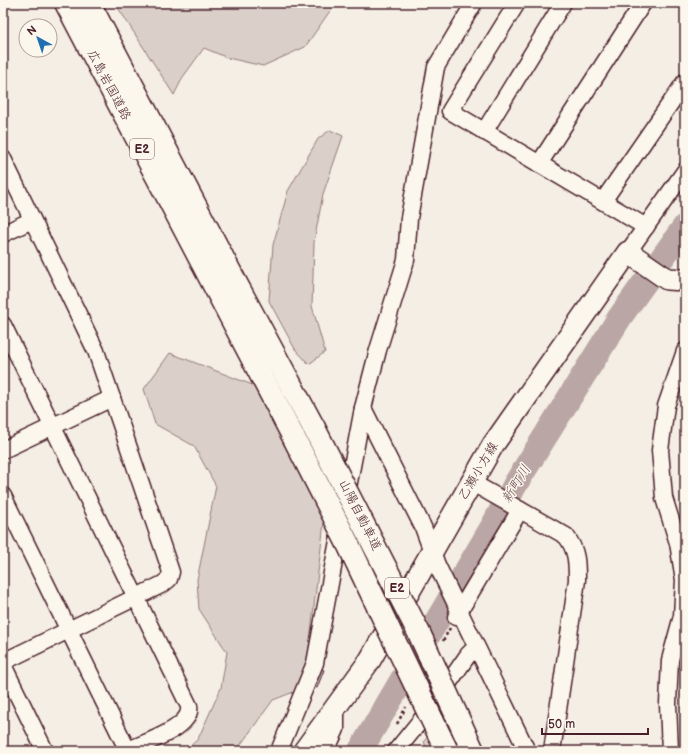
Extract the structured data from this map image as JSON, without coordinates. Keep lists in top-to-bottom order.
{
  "streets": {
    "highway": ["広島岩国道路", "E2", "山陽自動車道"],
    "main road": ["乙瀬小方線"]
  },
  "crossings": [
    ["広島岩国道路", "山陽自動車道"]
  ],
  "water": ["新町川"],
  "scale_bar": "50 m",
  "north": "top left"
}
